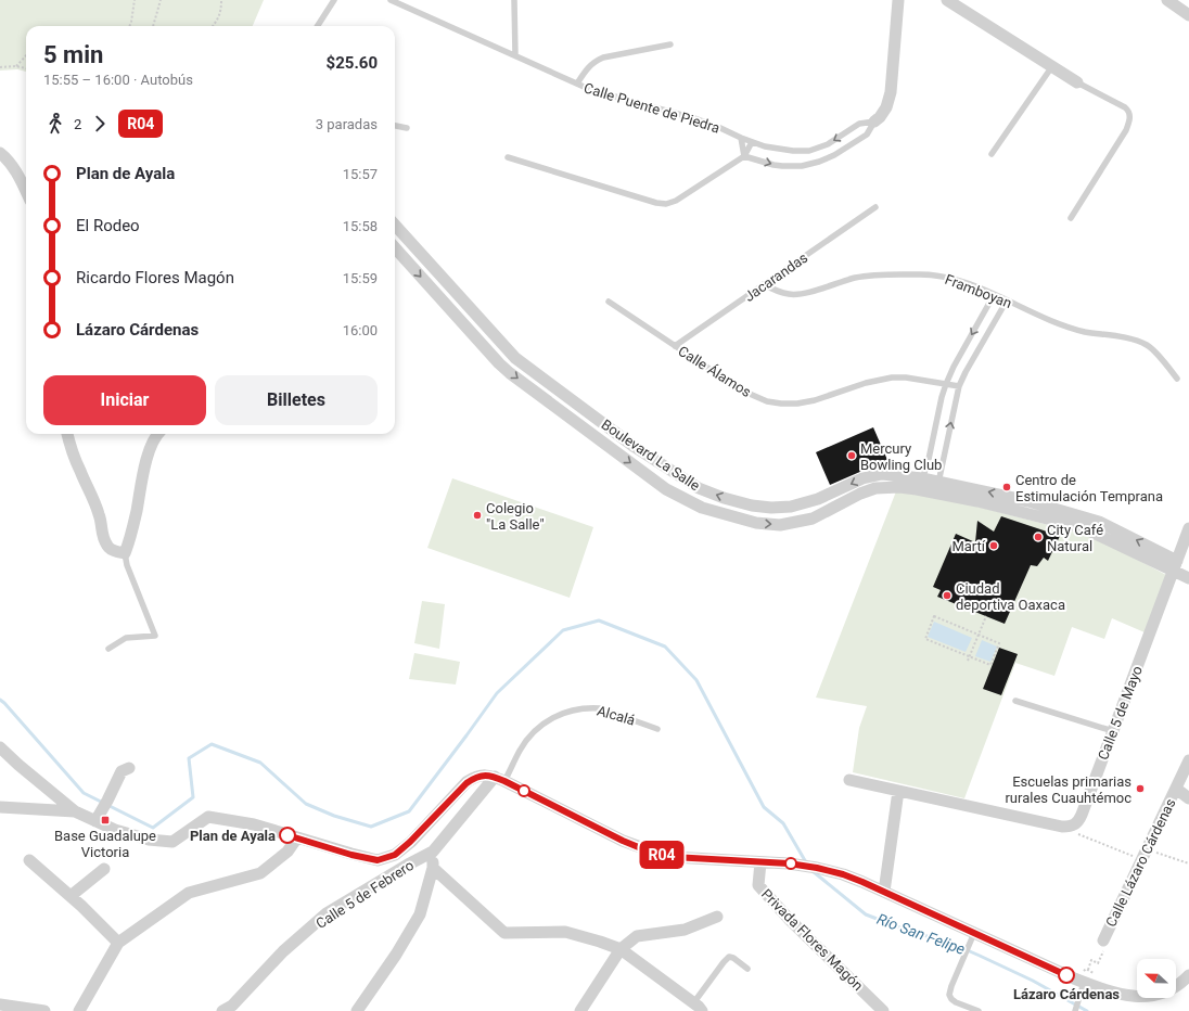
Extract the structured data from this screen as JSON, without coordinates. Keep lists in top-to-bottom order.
{
  "streets": {
    "street": [
      "Boulevard La Salle",
      "Calle 5 de Mayo",
      "Calle Lázaro Cárdenas",
      "Calle 5 de Febrero",
      "Privada Flores Magón"
    ],
    "lane": [
      "Calle Puente de Piedra",
      "Jacarandas",
      "Framboyan",
      "Calle Álamos",
      "Alcalá"
    ]
  },
  "crossings": [
    ["Jacarandas", "Framboyan"],
    ["Jacarandas", "Calle Álamos"],
    ["Boulevard La Salle", "Calle 5 de Mayo"]
  ],
  "water": ["Río San Felipe"],
  "places": {
    "other": [
      "Mercury Bowling Club",
      "Centro de Estimulación Temprana",
      "Colegio \"La Salle\"",
      "City Café Natural",
      "Martí",
      "Ciudad deportiva Oaxaca",
      "Escuelas primarias rurales Cuauhtémoc",
      "Plan de Ayala",
      "Lázaro Cárdenas"
    ],
    "transit": ["Base Guadalupe Victoria"]
  },
  "lines": ["bus line R04"],
  "north": "left",
  "page": {
    "on_map": "R04",
    "heading": ["5 min", "15:55 – 16:00 · Autobús", "$25.60"],
    "legs": ["2", "R04", "3 paradas"],
    "list": [
      {
        "name": "Plan de Ayala",
        "value": "15:57"
      },
      {
        "name": "El Rodeo",
        "value": "15:58"
      },
      {
        "name": "Ricardo Flores Magón",
        "value": "15:59"
      },
      {
        "name": "Lázaro Cárdenas",
        "value": "16:00"
      }
    ],
    "buttons": ["Iniciar", "Billetes"]
  }
}
